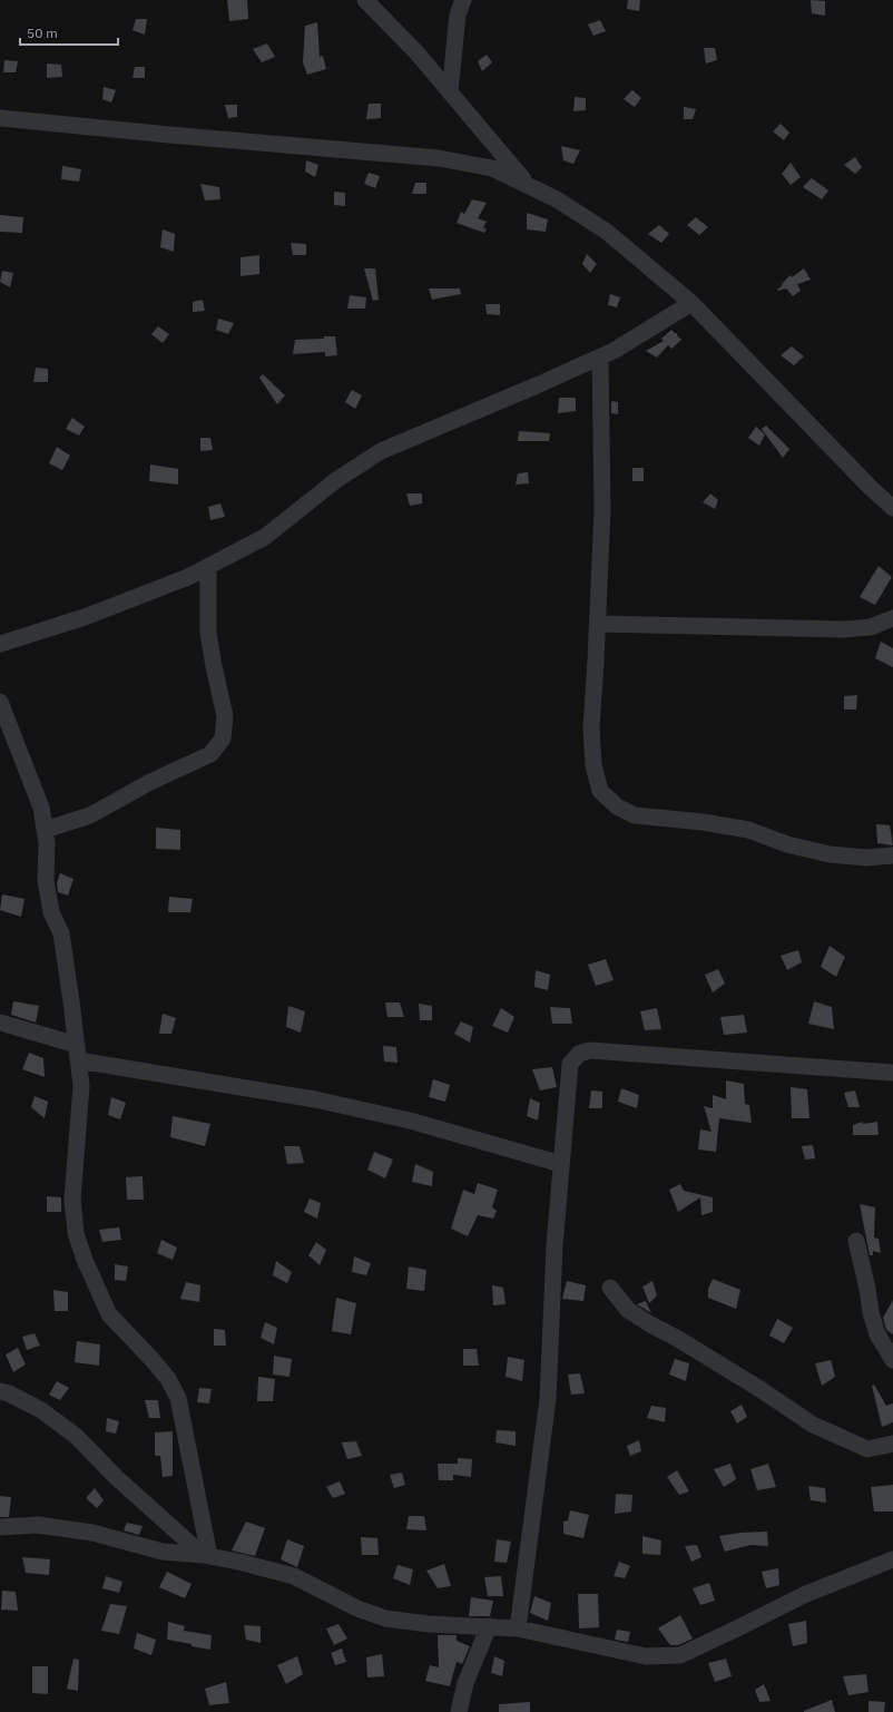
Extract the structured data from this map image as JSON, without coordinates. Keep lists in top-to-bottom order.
{
  "scale_bar": "50 m"
}
